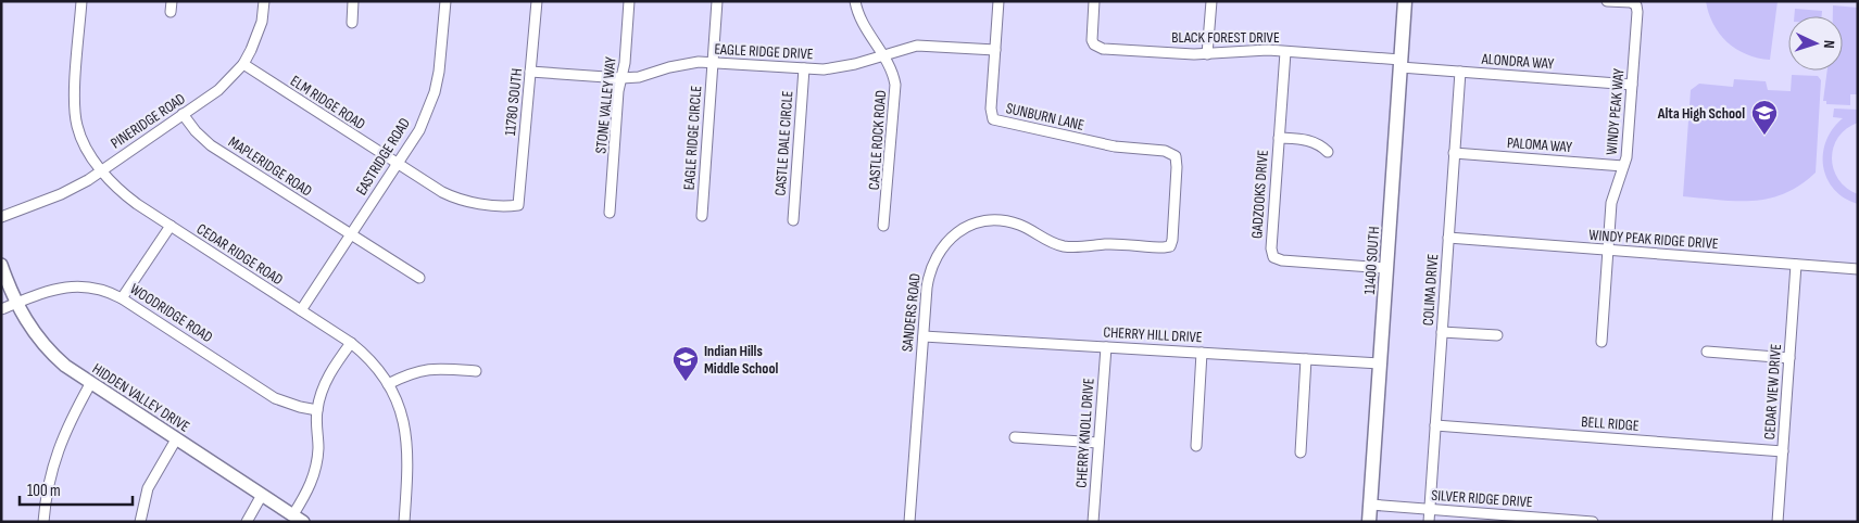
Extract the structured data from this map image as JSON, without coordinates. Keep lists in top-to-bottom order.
{
  "streets": {
    "main road": ["11400 SOUTH"],
    "street": [
      "BLACK FOREST DRIVE",
      "EAGLE RIDGE DRIVE",
      "ALONDRA WAY",
      "ELM RIDGE ROAD",
      "11780 SOUTH",
      "STONE VALLEY WAY",
      "WINDY PEAK WAY",
      "SUNBURN LANE",
      "PINERIDGE ROAD",
      "EAGLE RIDGE CIRCLE",
      "CASTLE ROCK ROAD",
      "CASTLE DALE CIRCLE",
      "PALOMA WAY",
      "EASTRIDGE ROAD",
      "MAPLERIDGE ROAD",
      "GADZOOKS DRIVE",
      "WINDY PEAK RIDGE DRIVE",
      "CEDAR RIDGE ROAD",
      "COLIMA DRIVE",
      "WOODRIDGE ROAD",
      "SANDERS ROAD",
      "CHERRY HILL DRIVE",
      "CEDAR VIEW DRIVE",
      "HIDDEN VALLEY DRIVE",
      "BELL RIDGE",
      "CHERRY KNOLL DRIVE",
      "SILVER RIDGE DRIVE"
    ]
  },
  "crossings": [
    ["BLACK FOREST DRIVE", "ALONDRA WAY"],
    ["BLACK FOREST DRIVE", "GADZOOKS DRIVE"],
    ["BLACK FOREST DRIVE", "11400 SOUTH"],
    ["EAGLE RIDGE DRIVE", "11780 SOUTH"],
    ["EAGLE RIDGE DRIVE", "STONE VALLEY WAY"],
    ["EAGLE RIDGE DRIVE", "SUNBURN LANE"],
    ["EAGLE RIDGE DRIVE", "EAGLE RIDGE CIRCLE"],
    ["EAGLE RIDGE DRIVE", "CASTLE ROCK ROAD"],
    ["EAGLE RIDGE DRIVE", "CASTLE DALE CIRCLE"],
    ["ALONDRA WAY", "WINDY PEAK WAY"],
    ["ALONDRA WAY", "11400 SOUTH"],
    ["ALONDRA WAY", "COLIMA DRIVE"],
    ["ELM RIDGE ROAD", "11780 SOUTH"],
    ["ELM RIDGE ROAD", "PINERIDGE ROAD"],
    ["ELM RIDGE ROAD", "EASTRIDGE ROAD"],
    ["WINDY PEAK WAY", "PALOMA WAY"],
    ["WINDY PEAK WAY", "WINDY PEAK RIDGE DRIVE"],
    ["SUNBURN LANE", "SANDERS ROAD"],
    ["PINERIDGE ROAD", "MAPLERIDGE ROAD"],
    ["PINERIDGE ROAD", "CEDAR RIDGE ROAD"],
    ["PALOMA WAY", "COLIMA DRIVE"],
    ["EASTRIDGE ROAD", "MAPLERIDGE ROAD"],
    ["EASTRIDGE ROAD", "CEDAR RIDGE ROAD"],
    ["GADZOOKS DRIVE", "11400 SOUTH"],
    ["WINDY PEAK RIDGE DRIVE", "COLIMA DRIVE"],
    ["WINDY PEAK RIDGE DRIVE", "CEDAR VIEW DRIVE"],
    ["11400 SOUTH", "CHERRY HILL DRIVE"],
    ["11400 SOUTH", "SILVER RIDGE DRIVE"],
    ["COLIMA DRIVE", "BELL RIDGE"],
    ["COLIMA DRIVE", "SILVER RIDGE DRIVE"],
    ["WOODRIDGE ROAD", "HIDDEN VALLEY DRIVE"],
    ["SANDERS ROAD", "CHERRY HILL DRIVE"],
    ["CHERRY HILL DRIVE", "CHERRY KNOLL DRIVE"],
    ["CEDAR VIEW DRIVE", "BELL RIDGE"]
  ],
  "places": {
    "school or university": ["Alta High School", "Indian Hills Middle School"]
  },
  "scale_bar": "100 m",
  "north": "right"
}
